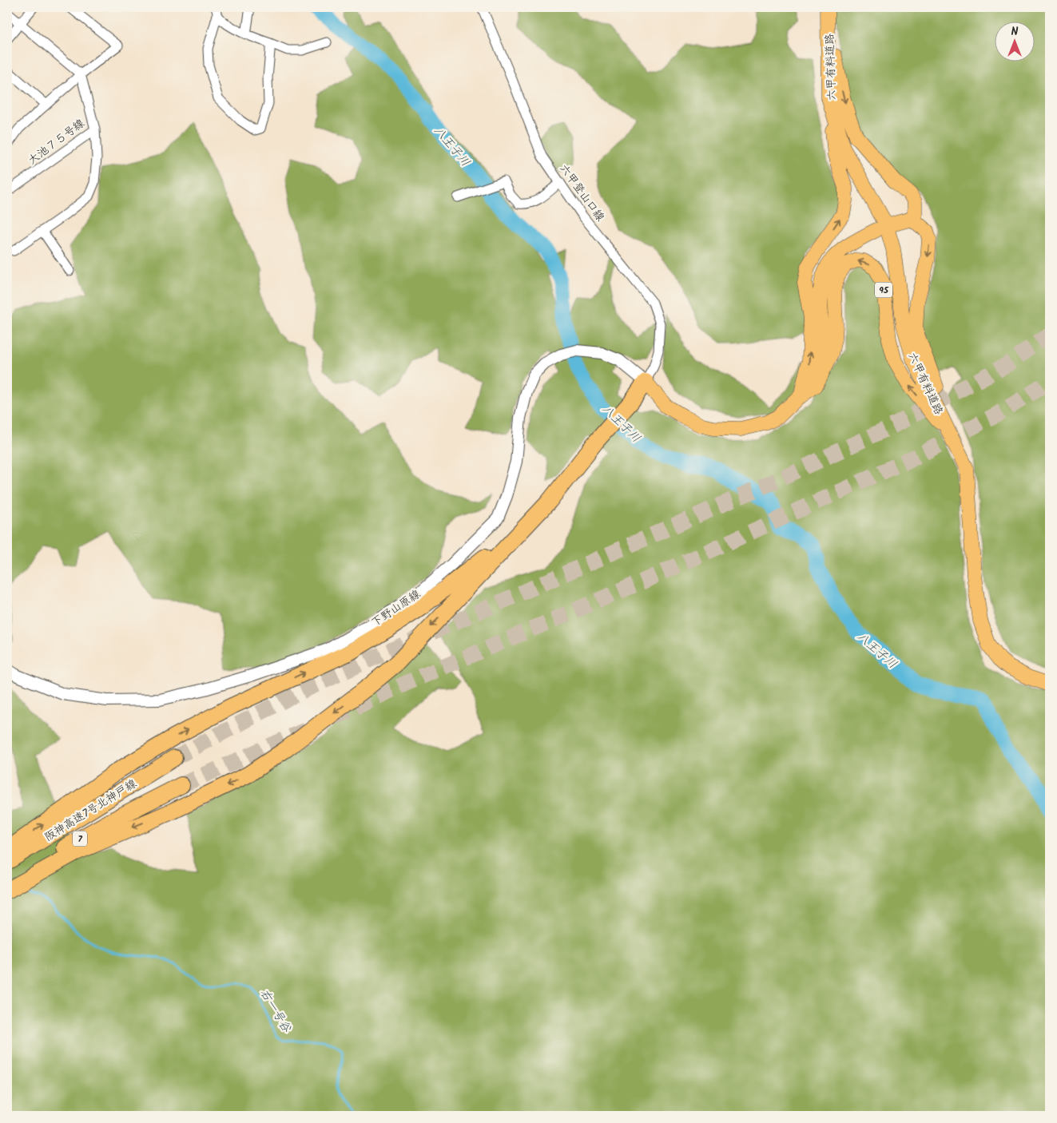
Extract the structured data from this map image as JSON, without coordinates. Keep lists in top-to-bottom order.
{
  "streets": {
    "highway": ["阪神高速7号北神戸線", "7"],
    "main road": ["六甲有料道路", "95"],
    "street": ["大池７５号線", "六甲登山口線", "下野山原線"]
  },
  "crossings": [
    ["六甲有料道路", "95"],
    ["六甲登山口線", "95"],
    ["六甲登山口線", "下野山原線"],
    ["95", "下野山原線"]
  ],
  "water": ["八王子川", "右一号谷"],
  "north": "top"
}
